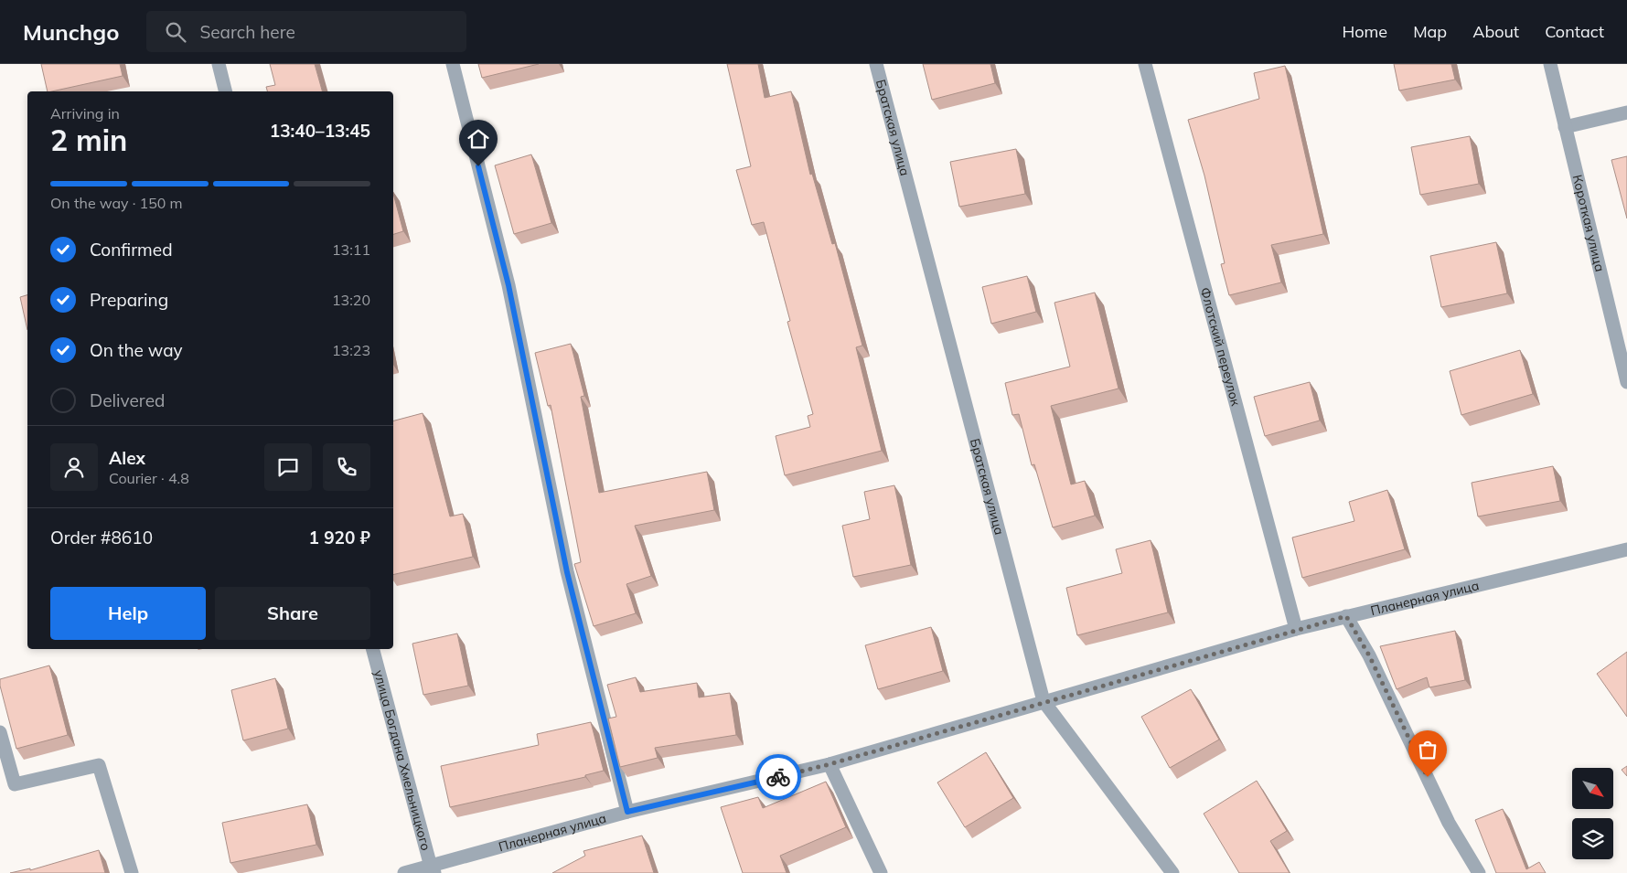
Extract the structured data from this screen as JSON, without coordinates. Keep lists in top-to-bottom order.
{
  "streets": {
    "street": [
      "Братская улица",
      "Короткая улица",
      "Флотский переулок",
      "Планерная улица",
      "улица Богдана Хмельницкого"
    ]
  },
  "crossings": [
    ["Братская улица", "Планерная улица"],
    ["Флотский переулок", "Планерная улица"],
    ["Планерная улица", "улица Богдана Хмельницкого"]
  ],
  "north": "bottom right",
  "page": {
    "header": "Munchgo",
    "search": "Search here",
    "nav": [
      "Home",
      "Map",
      "About",
      "Contact"
    ],
    "heading": ["2 min", "Arriving in", "13:40–13:45"],
    "panel": [
      "Alex",
      "Courier · 4.8",
      "Order #8610",
      "1 920 ₽"
    ],
    "bar": "On the way · 150 m",
    "list": [
      ["Confirmed", "13:11"],
      ["Preparing", "13:20"],
      ["On the way", "13:23"],
      "Delivered"
    ],
    "buttons": ["Help", "Share"]
  }
}
